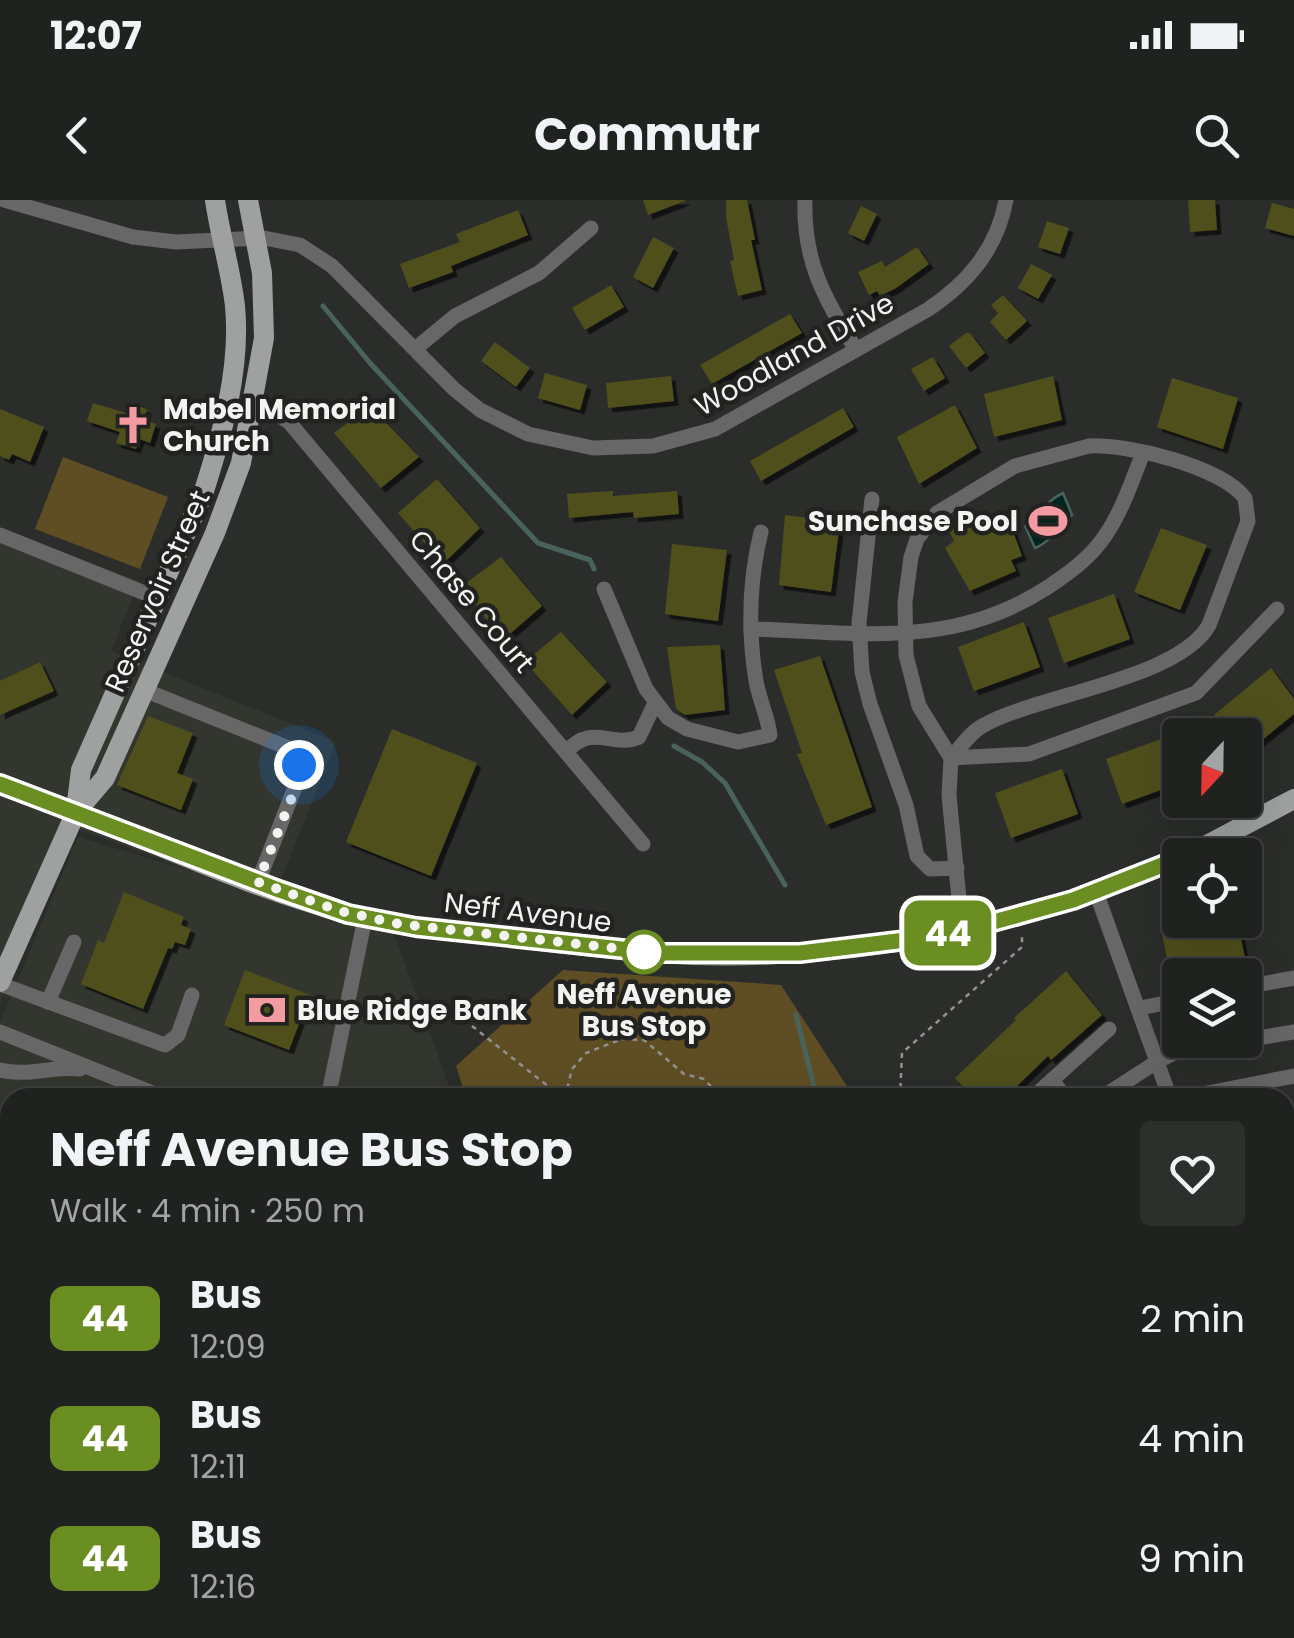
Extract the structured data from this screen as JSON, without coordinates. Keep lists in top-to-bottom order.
{
  "streets": {
    "main road": ["Reservoir Street", "Neff Avenue"],
    "street": ["Woodland Drive", "Chase Court"]
  },
  "crossings": [
    ["Woodland Drive", "Reservoir Street"],
    ["Reservoir Street", "Chase Court"],
    ["Reservoir Street", "Neff Avenue"]
  ],
  "places": {
    "church": ["Mabel Memorial Church"],
    "sports": ["Sunchase Pool"],
    "other": ["Neff Avenue Bus Stop"],
    "bank": ["Blue Ridge Bank"]
  },
  "lines": ["bus line 44"],
  "north": "bottom",
  "page": {
    "status": "12:07",
    "header": "Commutr",
    "on_map": "44",
    "heading": ["Neff Avenue Bus Stop", "Walk · 4 min · 250 m"],
    "list": [
      {
        "mark": "44",
        "name": "Bus",
        "note": "12:09",
        "value": "2 min"
      },
      {
        "mark": "44",
        "name": "Bus",
        "note": "12:11",
        "value": "4 min"
      },
      {
        "mark": "44",
        "name": "Bus",
        "note": "12:16",
        "value": "9 min"
      }
    ]
  }
}
